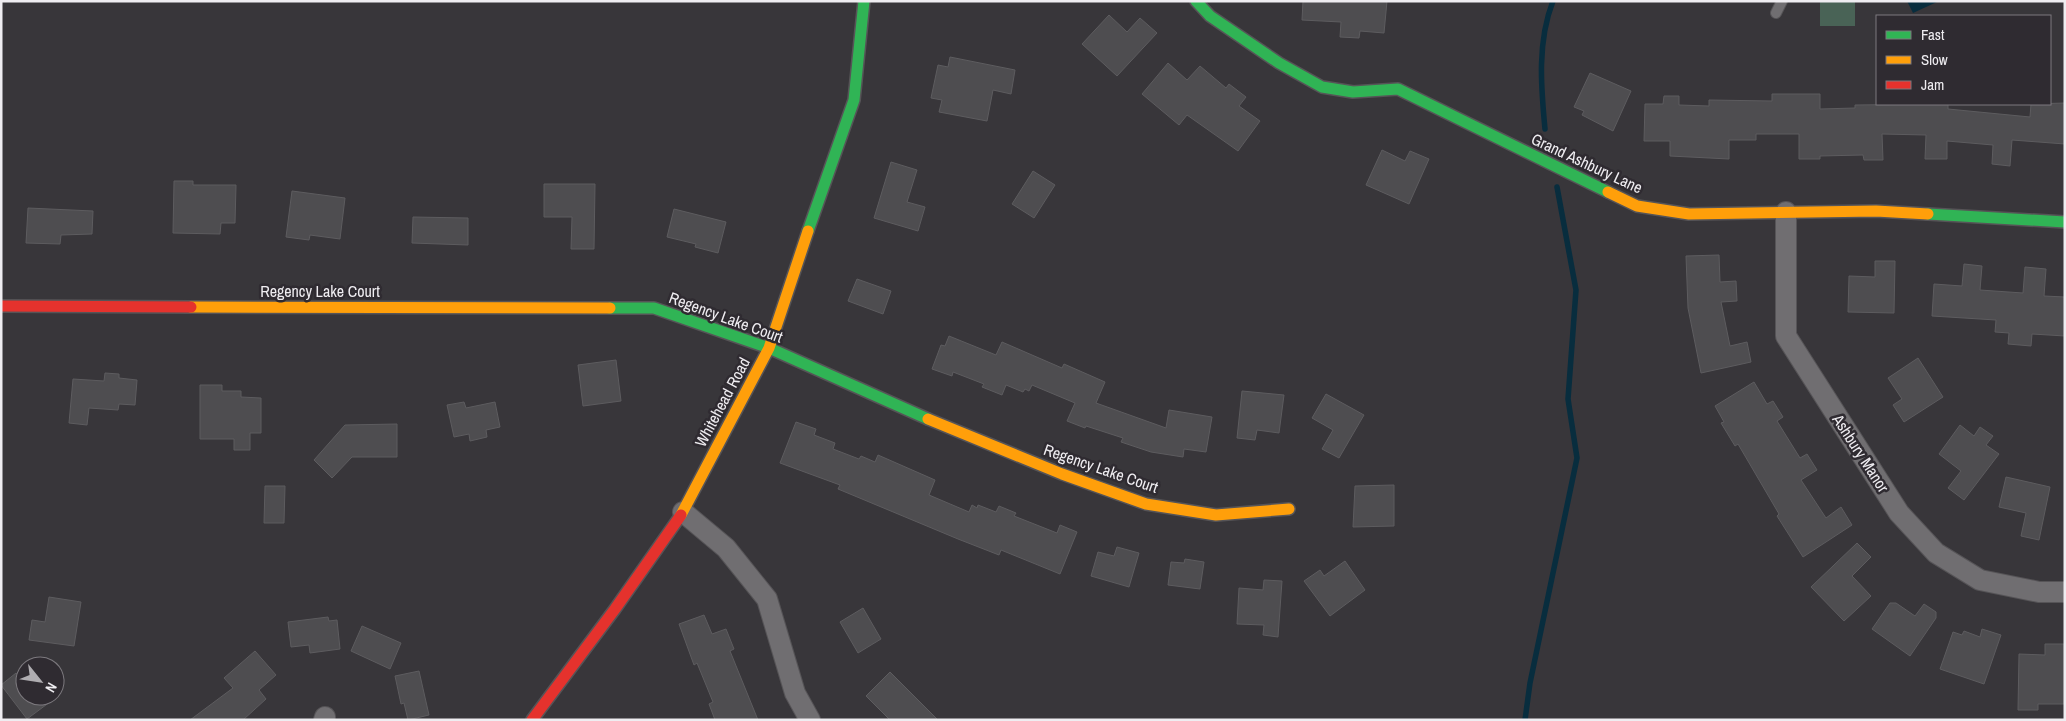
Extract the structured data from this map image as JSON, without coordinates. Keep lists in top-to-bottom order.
{
  "streets": {
    "street": [
      "Grand Ashbury Lane",
      "Regency Lake Court",
      "Whitehead Road",
      "Ashbury Manor"
    ]
  },
  "crossings": [
    ["Grand Ashbury Lane", "Ashbury Manor"],
    ["Regency Lake Court", "Whitehead Road"]
  ],
  "legend": ["Fast", "Slow", "Jam"],
  "north": "bottom right"
}
